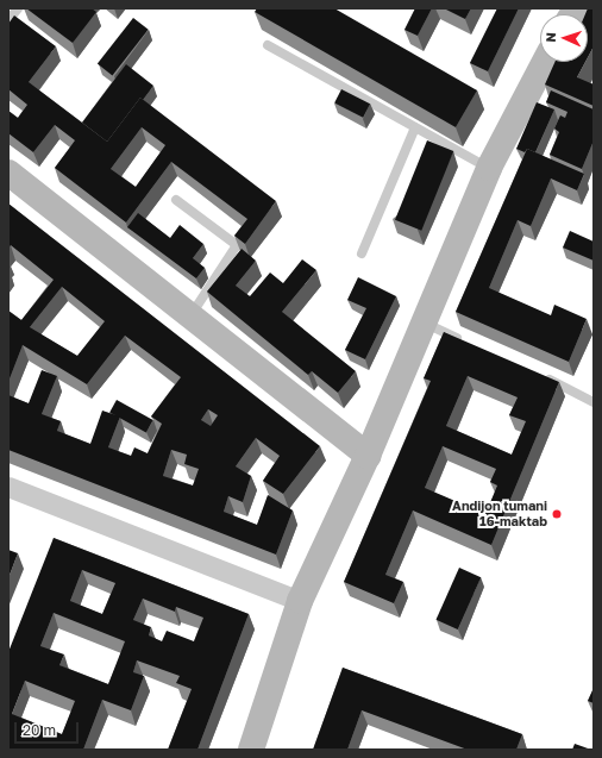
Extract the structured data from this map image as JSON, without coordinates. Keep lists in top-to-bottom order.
{
  "places": ["Andijon tumani 16-maktab"],
  "scale_bar": "20 m",
  "north": "left"
}
